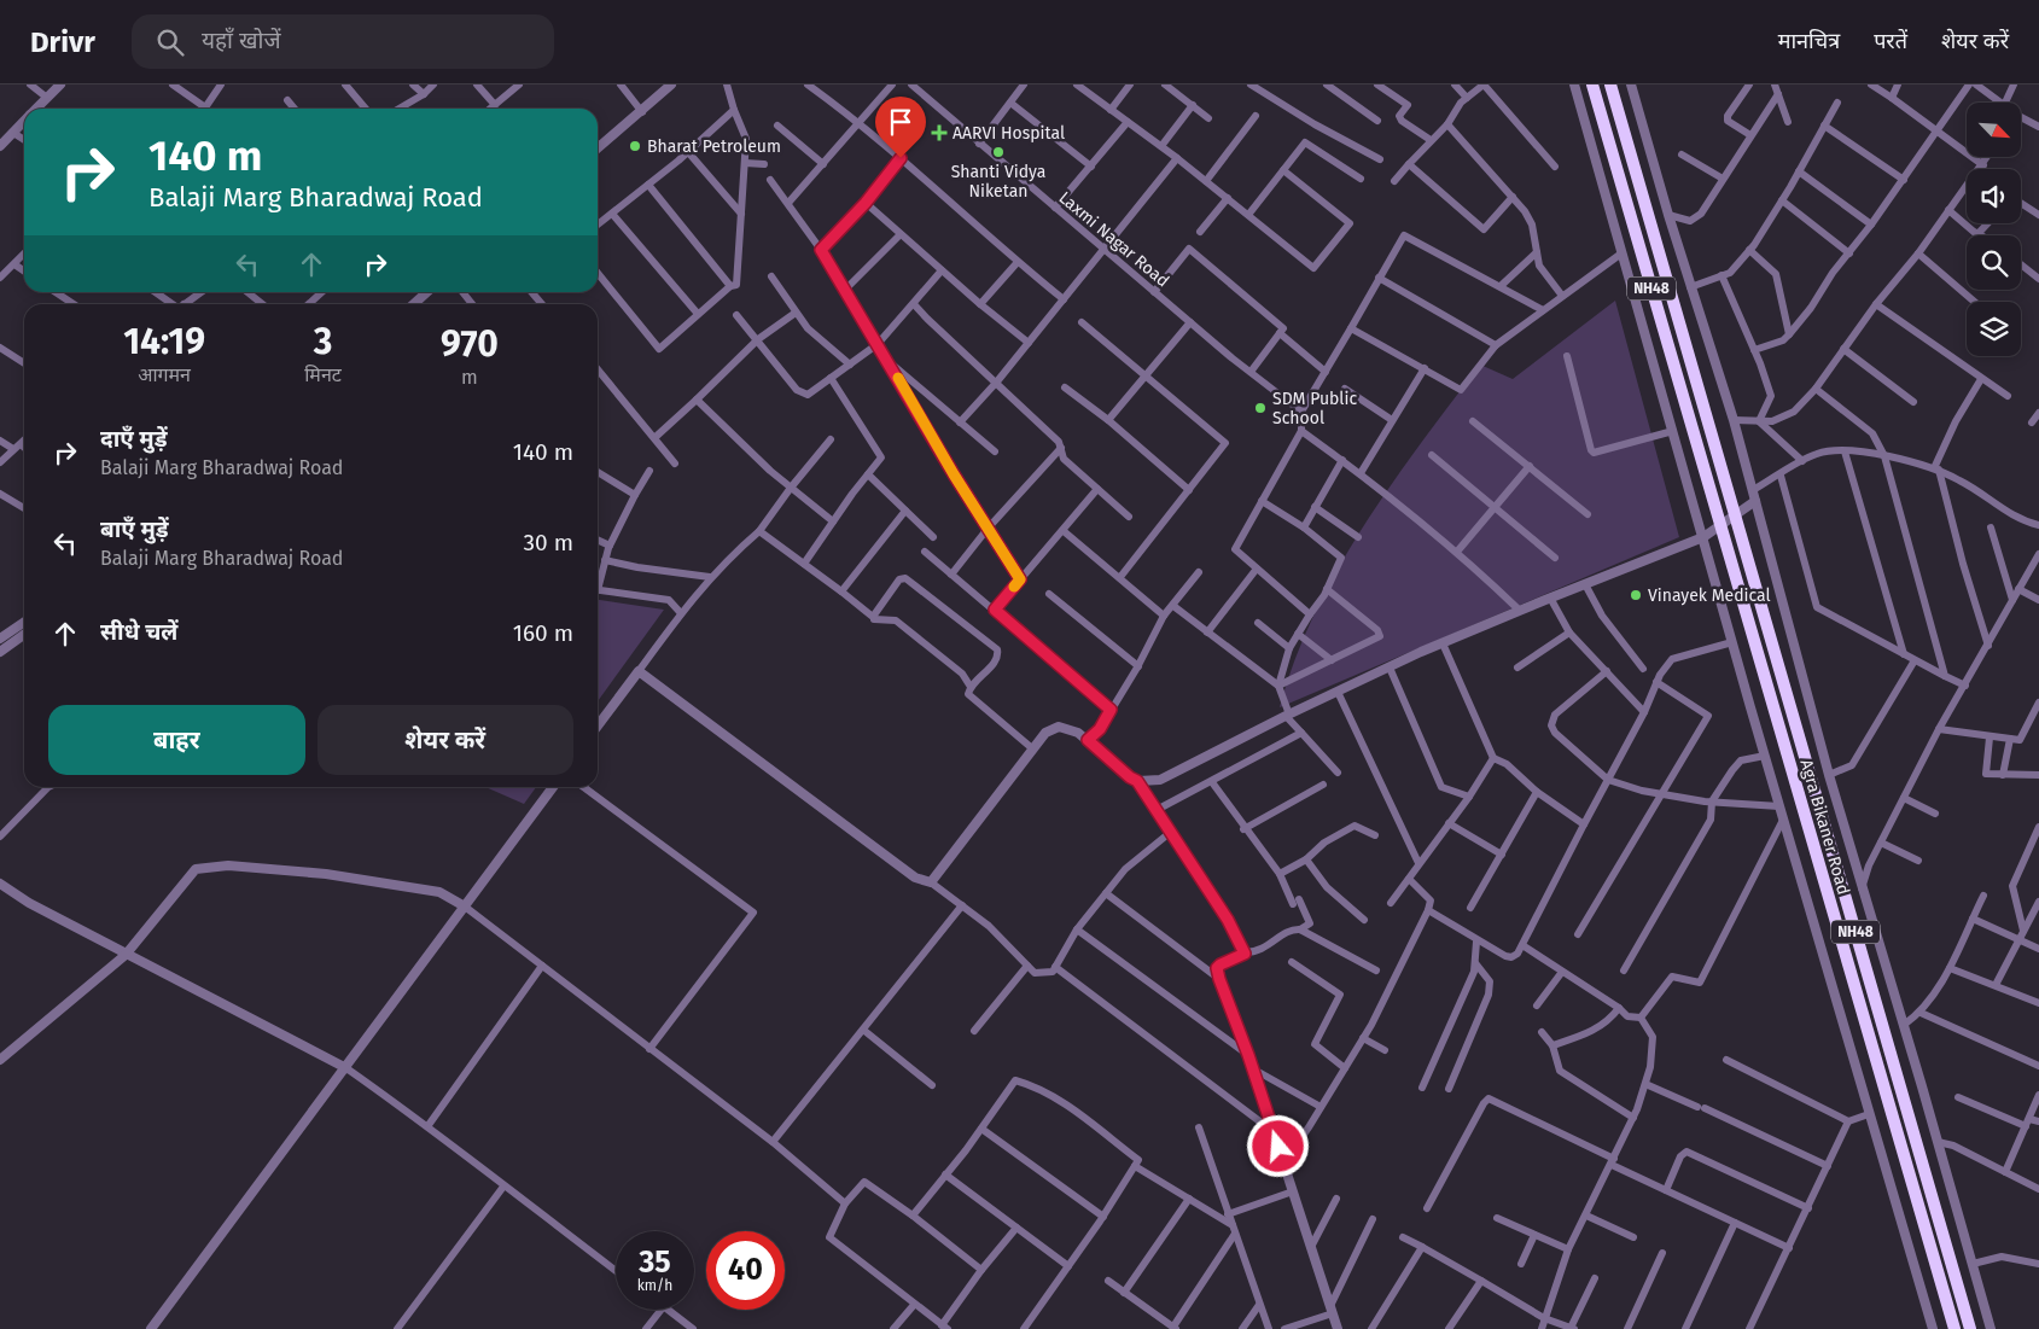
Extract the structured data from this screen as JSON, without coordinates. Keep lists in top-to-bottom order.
{
  "streets": {
    "highway": ["NH48", "Agra Bikaner Road"],
    "street": ["Laxmi Nagar Road"]
  },
  "places": {
    "health": ["AARVI Hospital"],
    "other": [
      "Bharat Petroleum",
      "Shanti Vidya Niketan",
      "SDM Public School",
      "Vinayek Medical"
    ]
  },
  "north": "bottom right",
  "page": {
    "header": "Drivr",
    "search": "यहाँ खोजें",
    "nav": ["मानचित्र", "परतें", "शेयर करें"],
    "turn": ["140 m", "Balaji Marg Bharadwaj Road"],
    "eta": [
      "14:19",
      "आगमन",
      "3",
      "मिनट",
      "970",
      "m"
    ],
    "list": [
      {
        "name": "दाएँ मुड़ें",
        "note": "Balaji Marg Bharadwaj Road",
        "value": "140 m"
      },
      {
        "name": "बाएँ मुड़ें",
        "note": "Balaji Marg Bharadwaj Road",
        "value": "30 m"
      },
      {
        "name": "सीधे चलें",
        "value": "160 m"
      }
    ],
    "buttons": ["बाहर", "शेयर करें"],
    "speed": "35 km/h",
    "limit": "40"
  }
}
